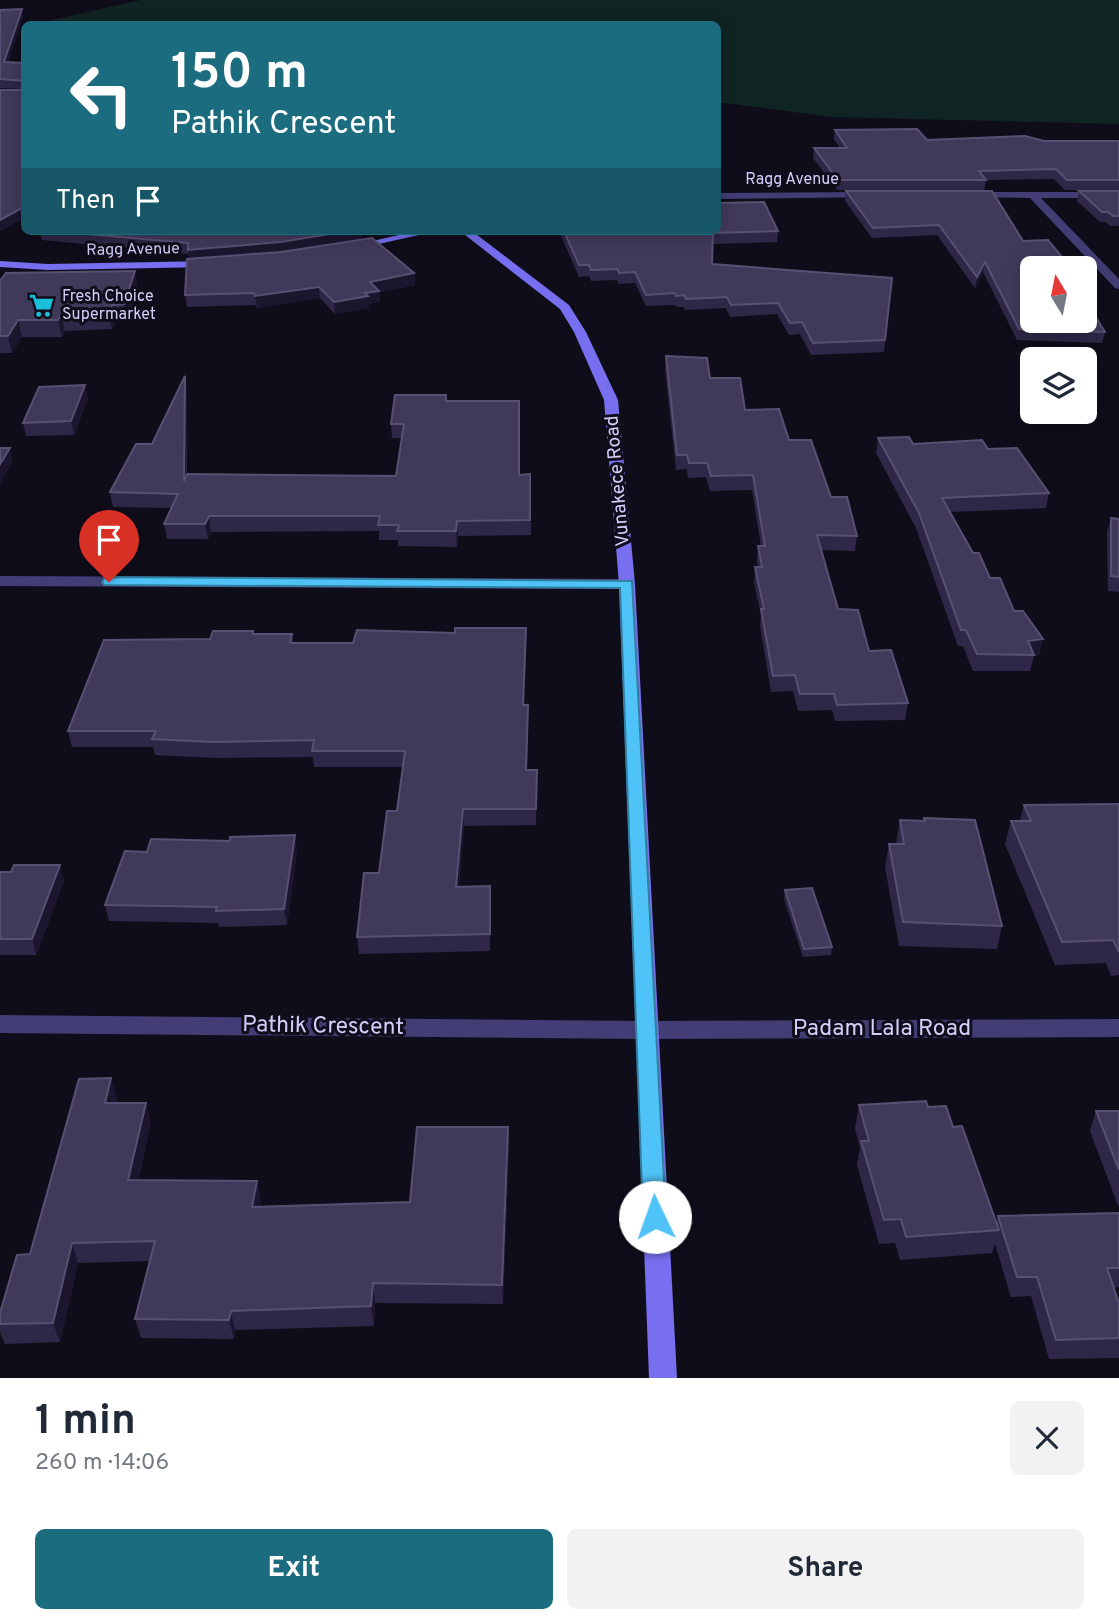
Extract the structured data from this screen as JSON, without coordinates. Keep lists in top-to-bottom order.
{
  "streets": {
    "main road": ["Ragg Avenue", "Vunakece Road"],
    "street": ["Pathik Crescent", "Padam Lala Road"]
  },
  "crossings": [
    ["Vunakece Road", "Pathik Crescent"],
    ["Vunakece Road", "Padam Lala Road"],
    ["Pathik Crescent", "Padam Lala Road"]
  ],
  "places": {
    "supermarket": ["Fresh Choice Supermarket"]
  },
  "north": "top",
  "page": {
    "turn": ["150 m", "Pathik Crescent"],
    "then": "Then",
    "heading": ["1 min", "260 m · 14:06"],
    "buttons": ["Exit", "Share"]
  }
}
